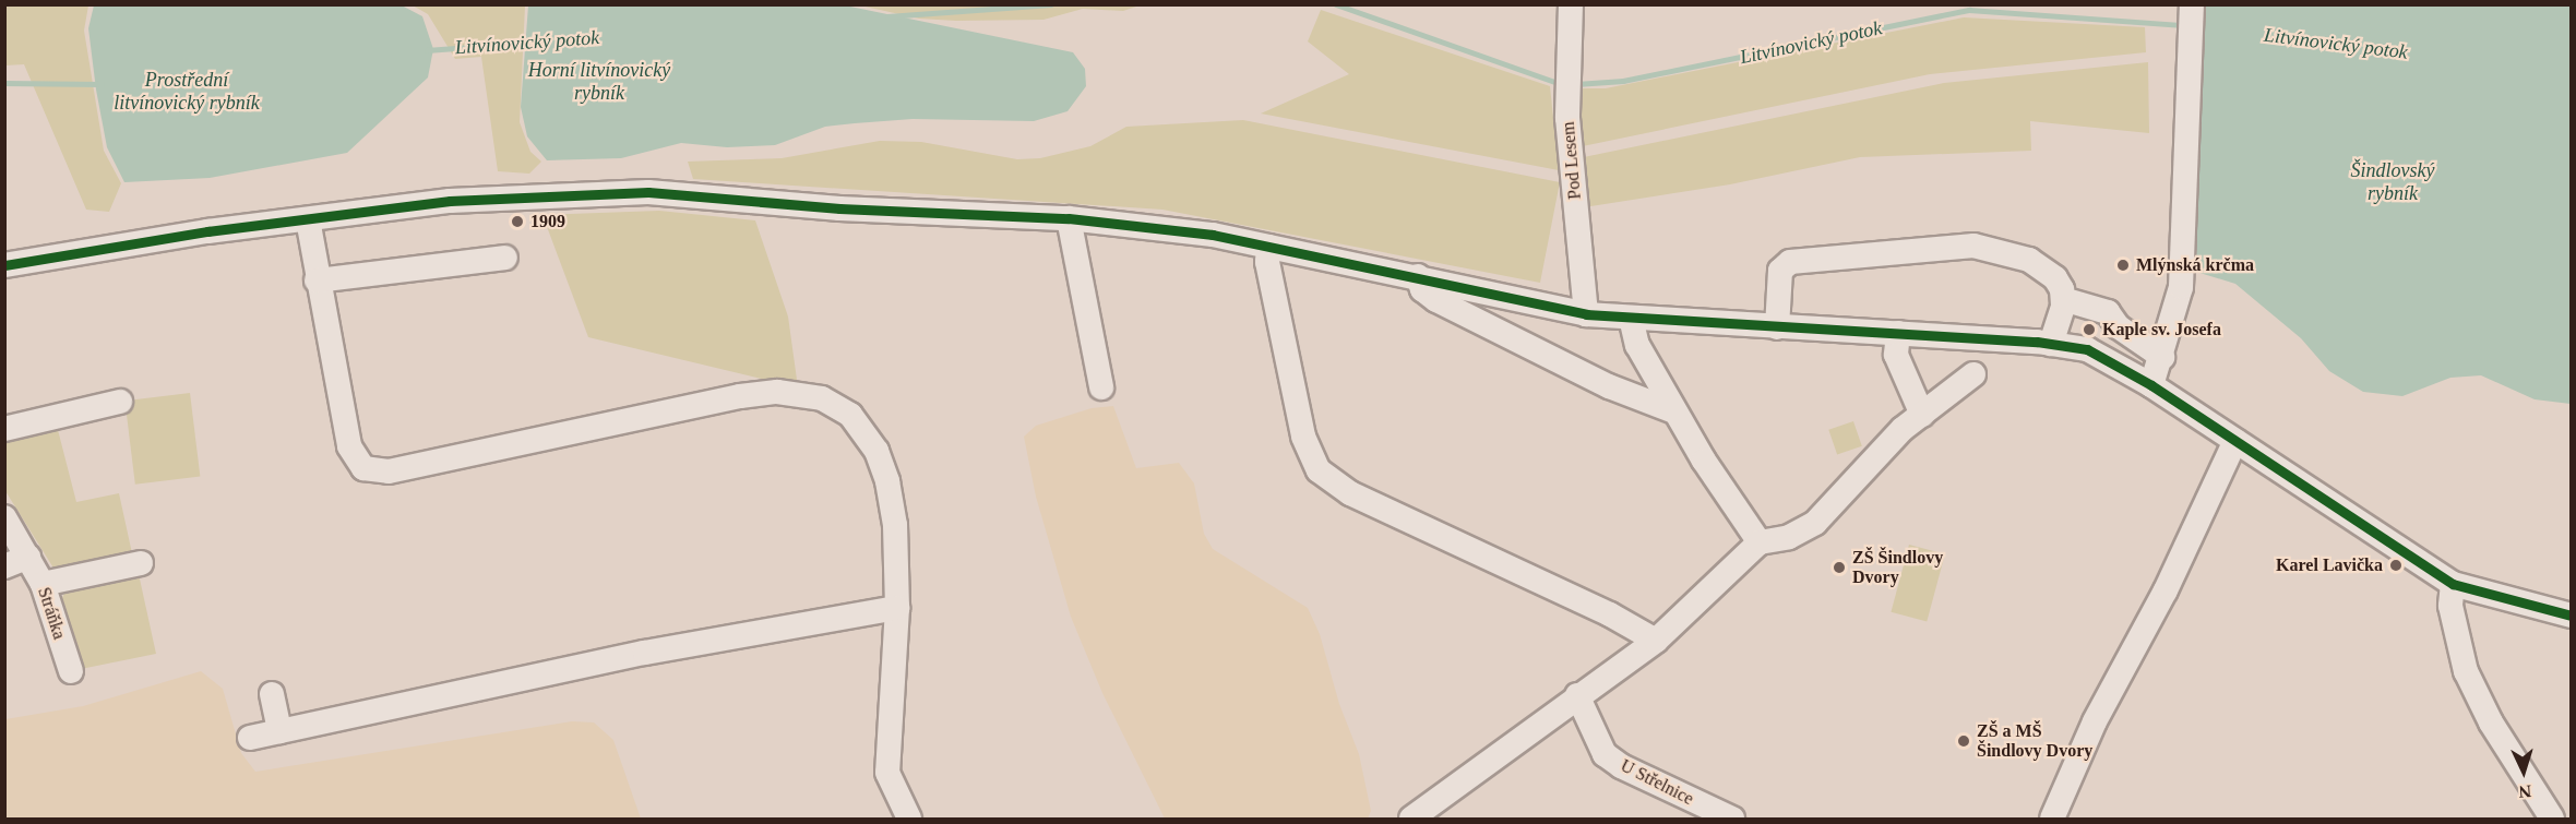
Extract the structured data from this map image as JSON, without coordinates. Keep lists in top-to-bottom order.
{
  "streets": {
    "street": ["Pod Lesem", "Stráňka", "U Střelnice"]
  },
  "water": [
    "Litvínovický potok",
    "Horní litvínovický rybník",
    "Prostřední litvínovický rybník",
    "Šindlovský rybník"
  ],
  "places": [
    "1909",
    "Mlýnská krčma",
    "Kaple sv. Josefa",
    "Karel Lavička",
    "ZŠ Šindlovy Dvory",
    "ZŠ a MŠ Šindlovy Dvory"
  ],
  "north": "bottom"
}
